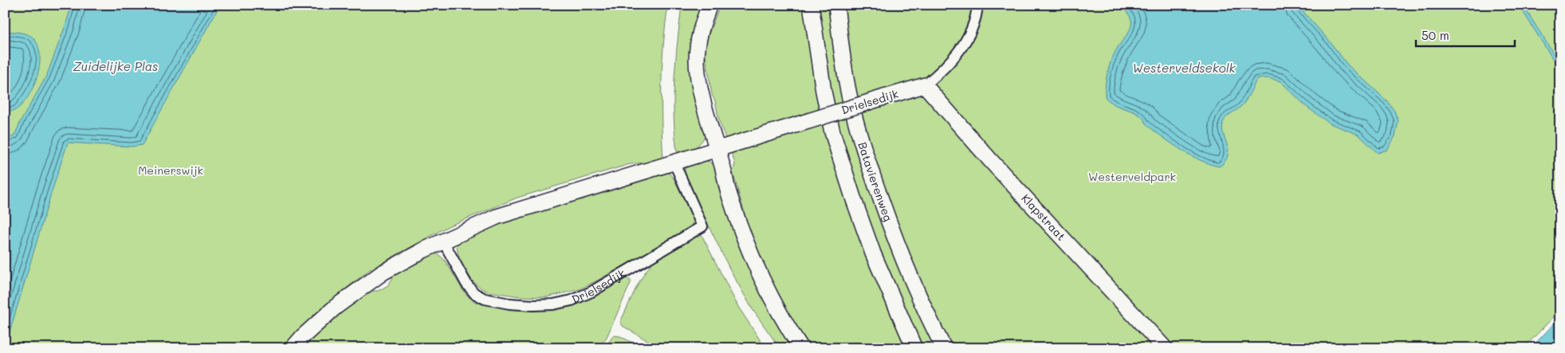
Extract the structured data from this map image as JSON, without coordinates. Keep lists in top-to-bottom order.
{
  "streets": {
    "main road": ["Drielsedijk", "Batavierenweg", "Klapstraat"]
  },
  "crossings": [
    ["Drielsedijk", "Klapstraat"]
  ],
  "water": ["Zuidelijke Plas", "Westerveldsekolk"],
  "parks": ["Meinerswijk", "Westerveldpark"],
  "scale_bar": "50 m"
}
